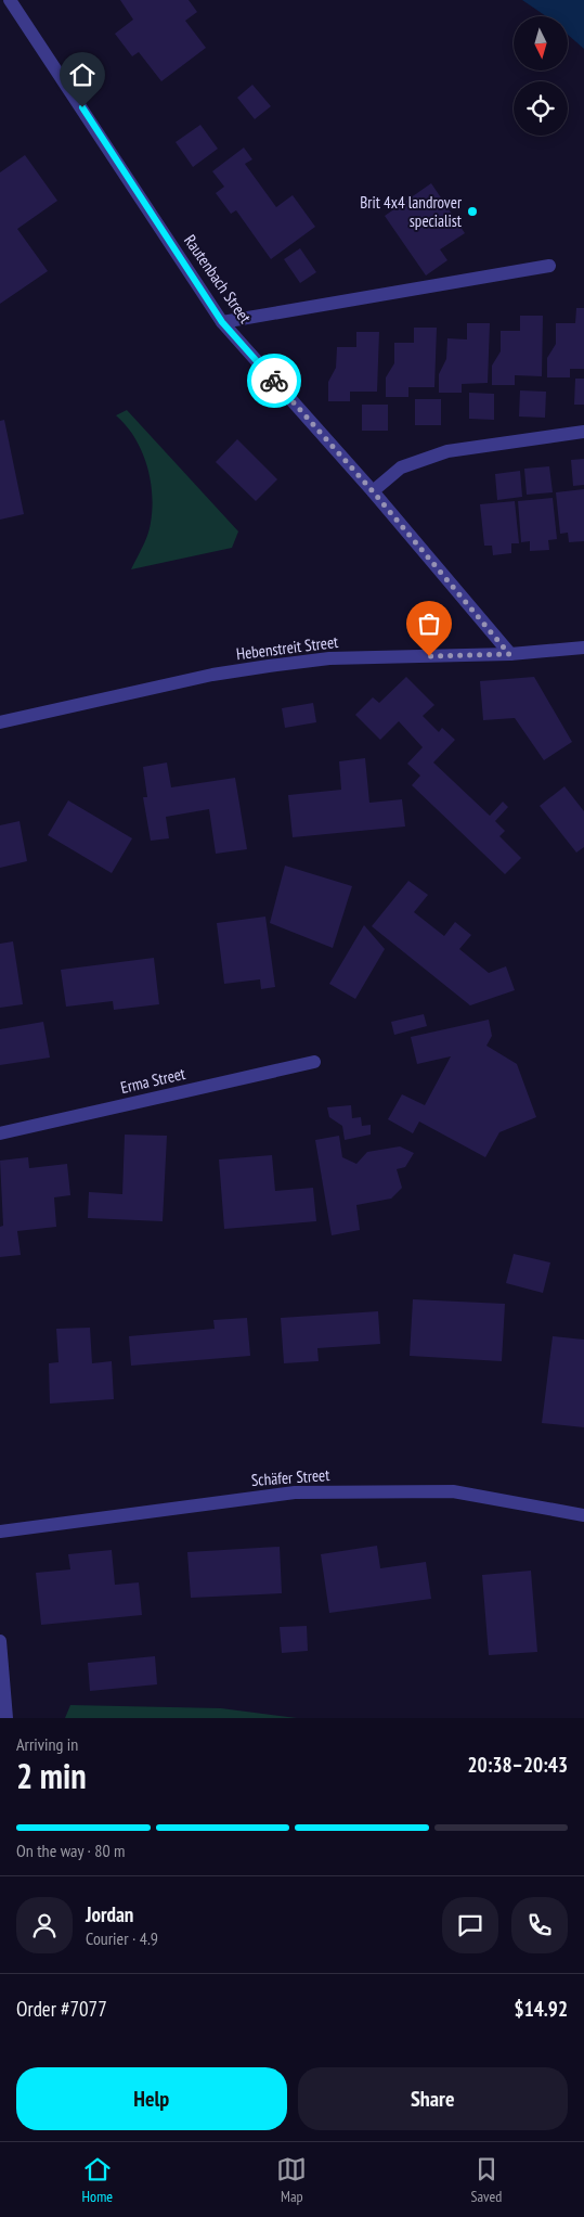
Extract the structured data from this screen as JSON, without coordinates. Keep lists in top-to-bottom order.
{
  "streets": {
    "street": [
      "Rautenbach Street",
      "Hebenstreit Street",
      "Erma Street",
      "Schäfer Street"
    ]
  },
  "crossings": [
    ["Rautenbach Street", "Hebenstreit Street"]
  ],
  "places": ["Brit 4x4 landrover specialist"],
  "north": "bottom",
  "page": {
    "heading": ["2 min", "Arriving in", "20:38–20:43"],
    "panel": [
      "Jordan",
      "Courier · 4.9",
      "Order #7077",
      "$14.92"
    ],
    "bar": "On the way · 80 m",
    "buttons": ["Help", "Share"],
    "tabs": ["Home", "Map", "Saved"]
  }
}
